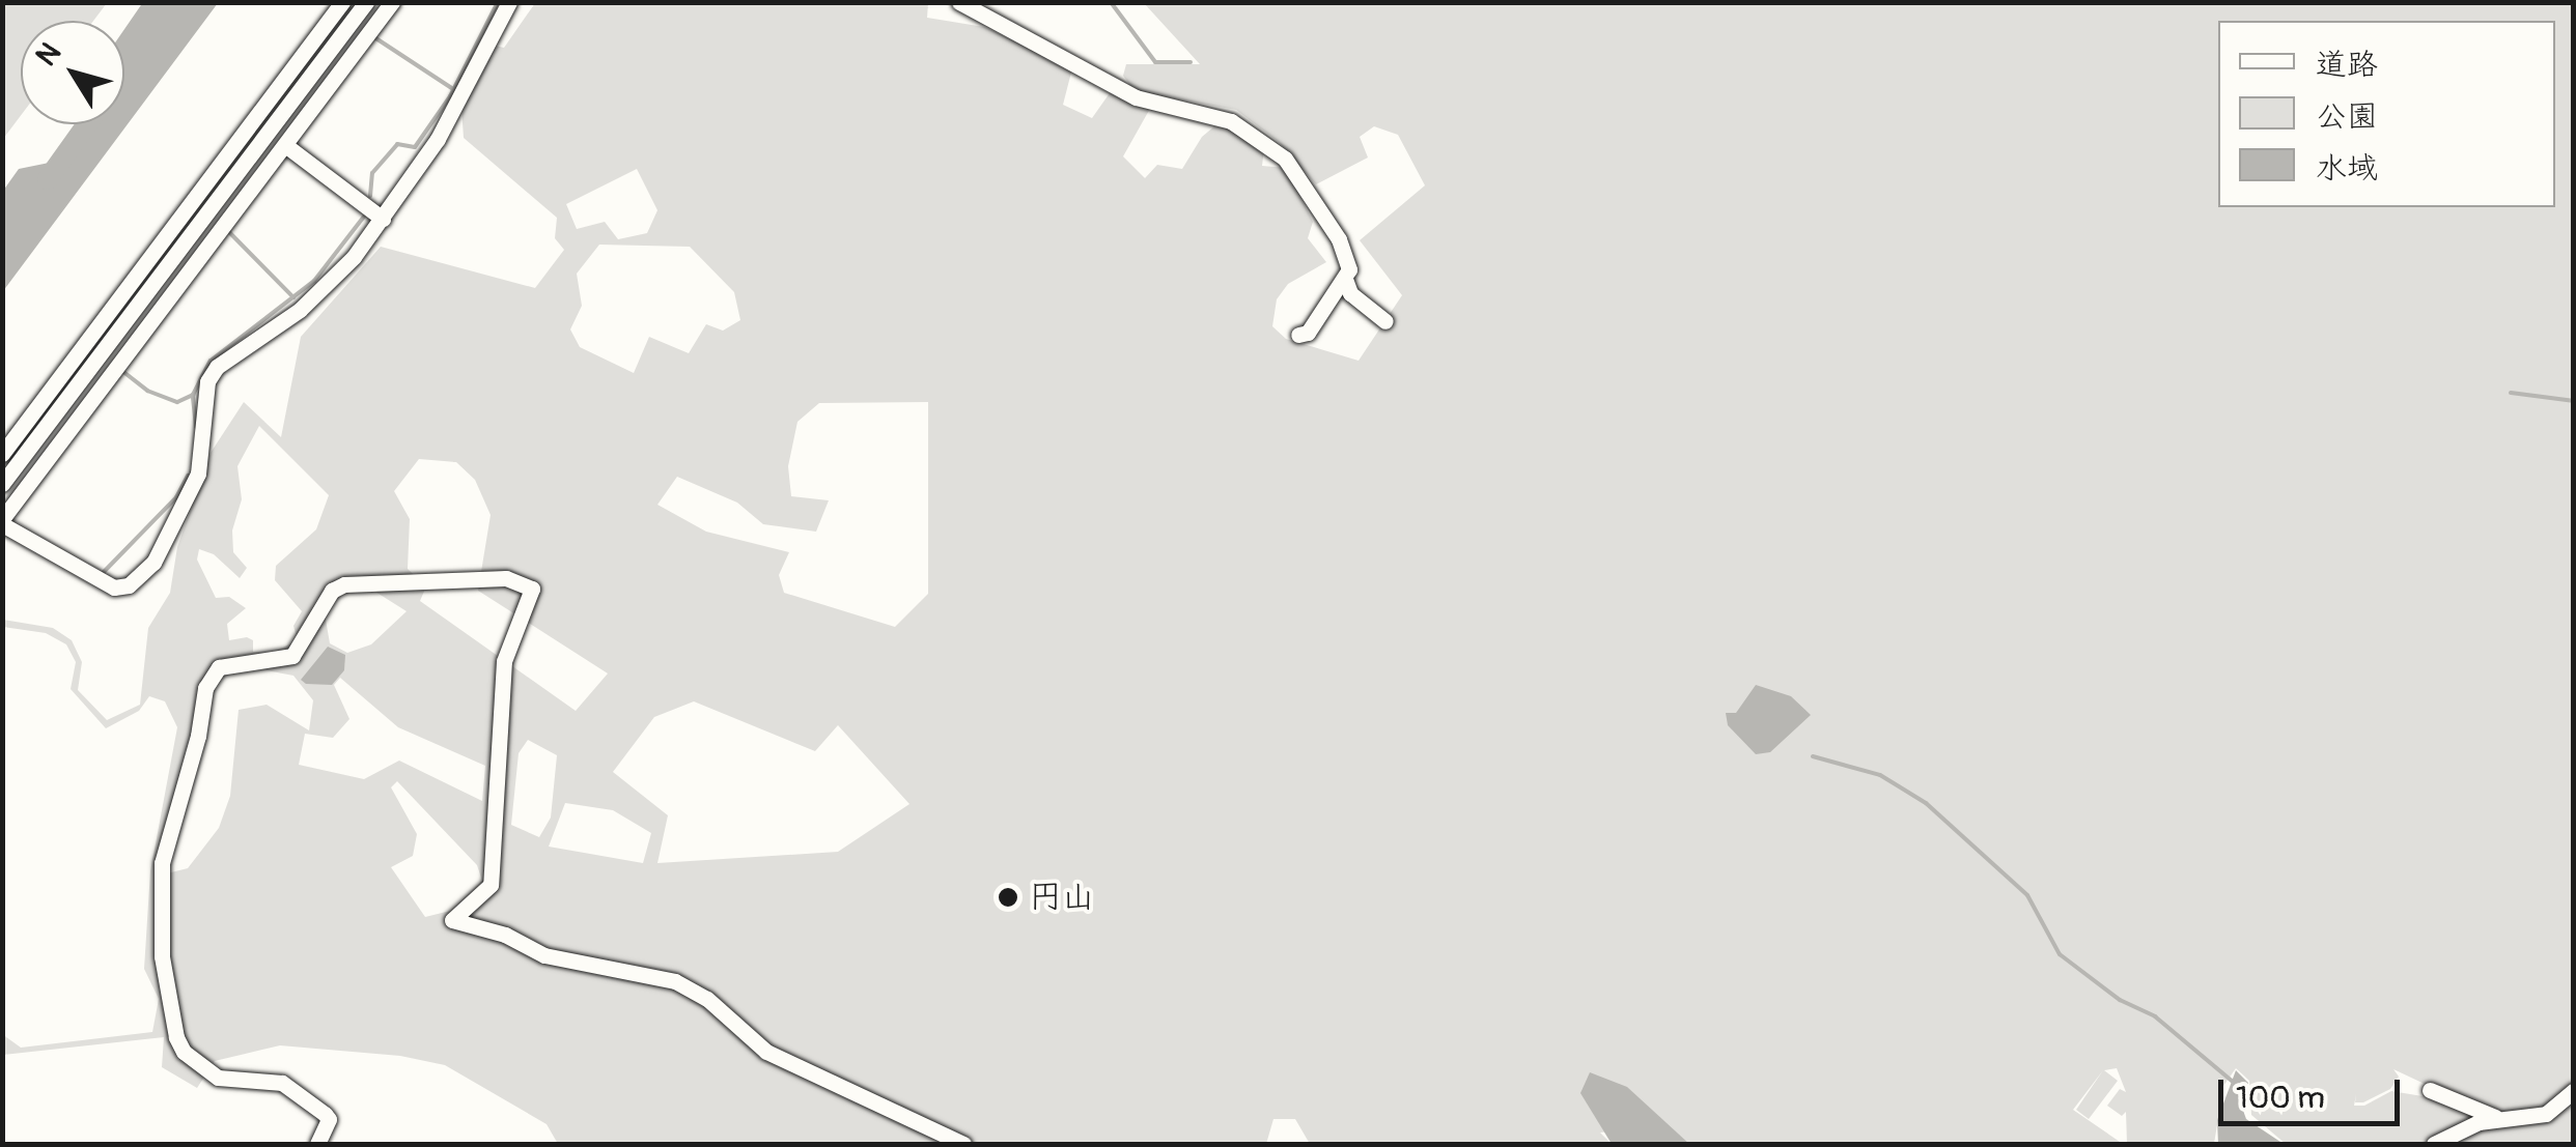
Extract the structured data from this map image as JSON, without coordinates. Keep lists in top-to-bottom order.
{
  "places": ["円山"],
  "legend": ["道路", "公園", "水域"],
  "scale_bar": "100 m",
  "north": "top left"
}
